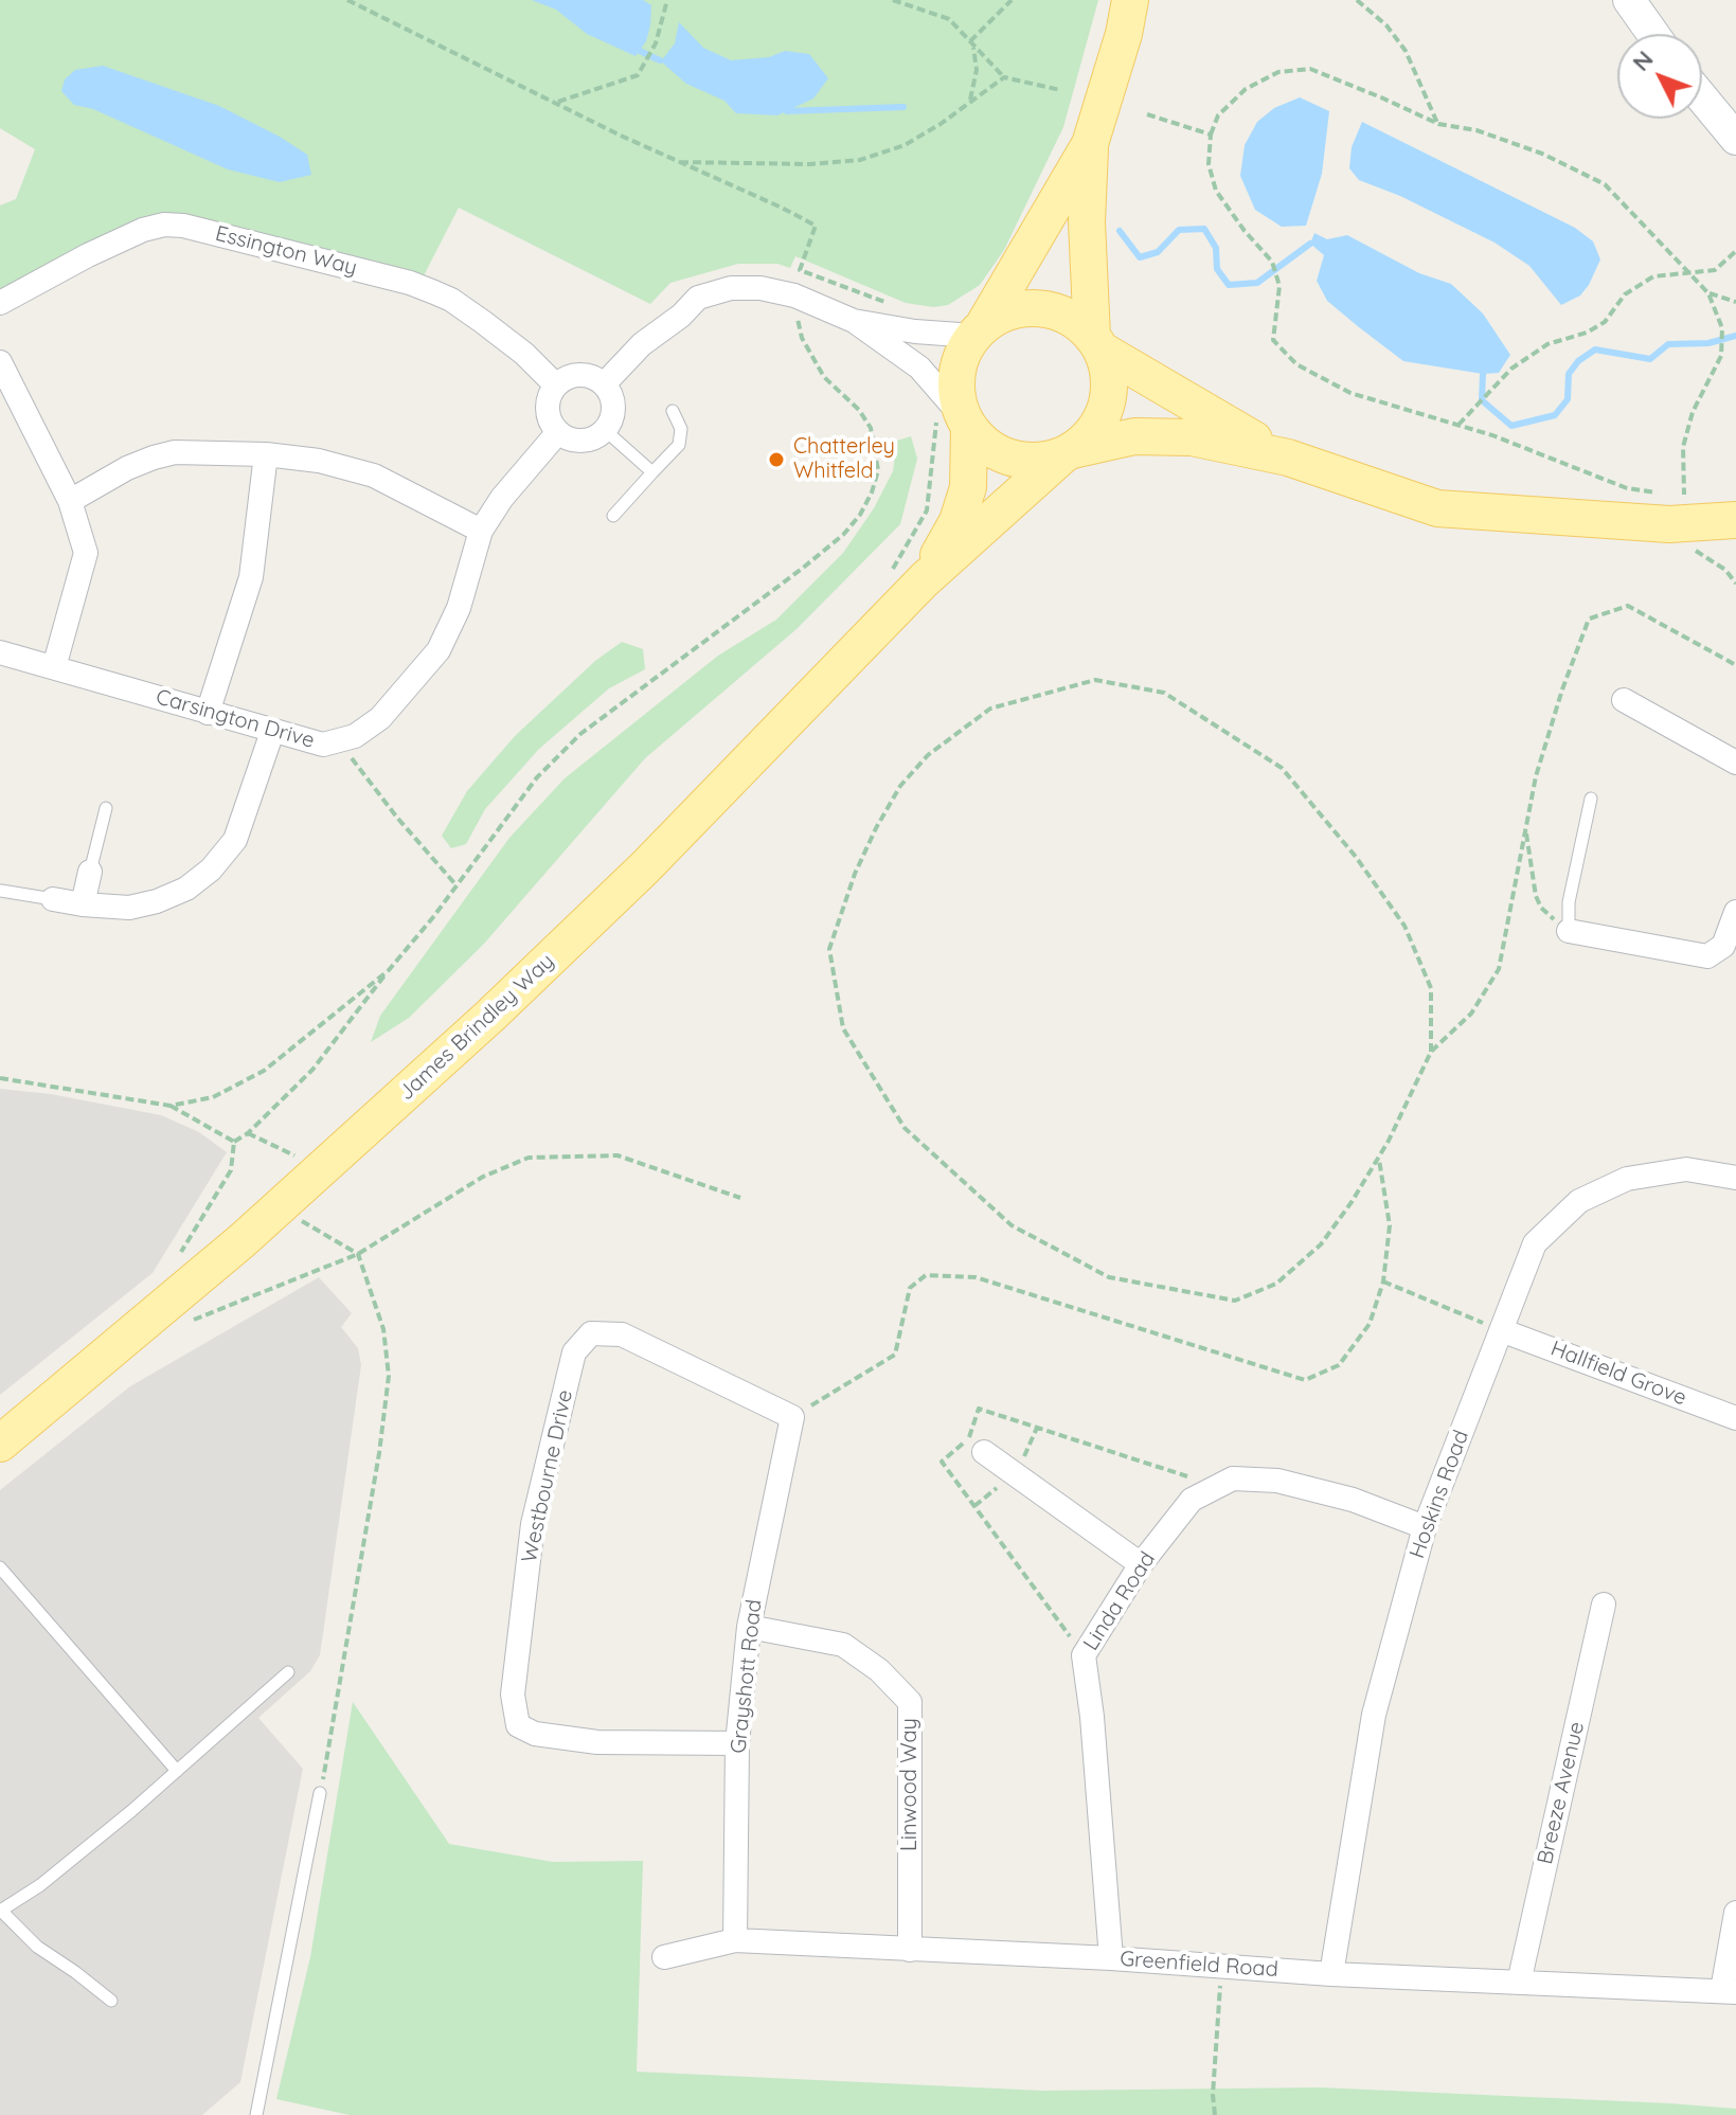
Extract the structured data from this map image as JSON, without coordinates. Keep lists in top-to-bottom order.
{
  "streets": {
    "main road": ["James Brindley Way"],
    "street": [
      "Essington Way",
      "Carsington Drive",
      "Hallfield Grove",
      "Westbourne Drive",
      "Hoskins Road",
      "Linda Road",
      "Grayshott Road",
      "Linwood Way",
      "Breeze Avenue",
      "Greenfield Road"
    ]
  },
  "crossings": [
    ["Essington Way", "Carsington Drive"],
    ["Hallfield Grove", "Hoskins Road"],
    ["Westbourne Drive", "Grayshott Road"],
    ["Hoskins Road", "Linda Road"],
    ["Hoskins Road", "Greenfield Road"],
    ["Linda Road", "Greenfield Road"],
    ["Grayshott Road", "Linwood Way"],
    ["Grayshott Road", "Greenfield Road"],
    ["Linwood Way", "Greenfield Road"],
    ["Breeze Avenue", "Greenfield Road"]
  ],
  "places": ["Chatterley Whitfeld"],
  "north": "top left"
}
